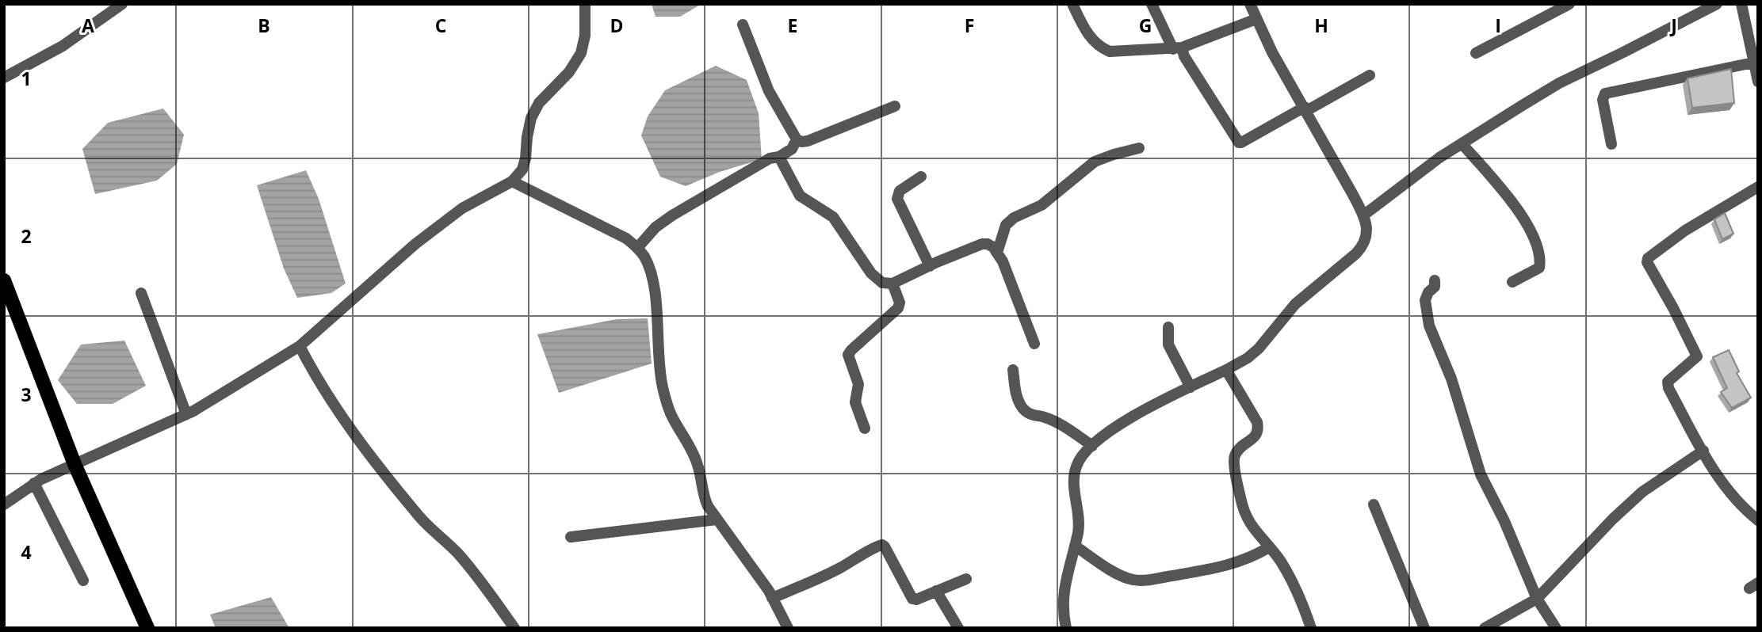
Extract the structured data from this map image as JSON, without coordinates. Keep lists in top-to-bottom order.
{
  "grid": {
    "columns": [
      "A",
      "B",
      "C",
      "D",
      "E",
      "F",
      "G",
      "H",
      "I",
      "J"
    ],
    "rows": [
      "1",
      "2",
      "3",
      "4"
    ]
  }
}
